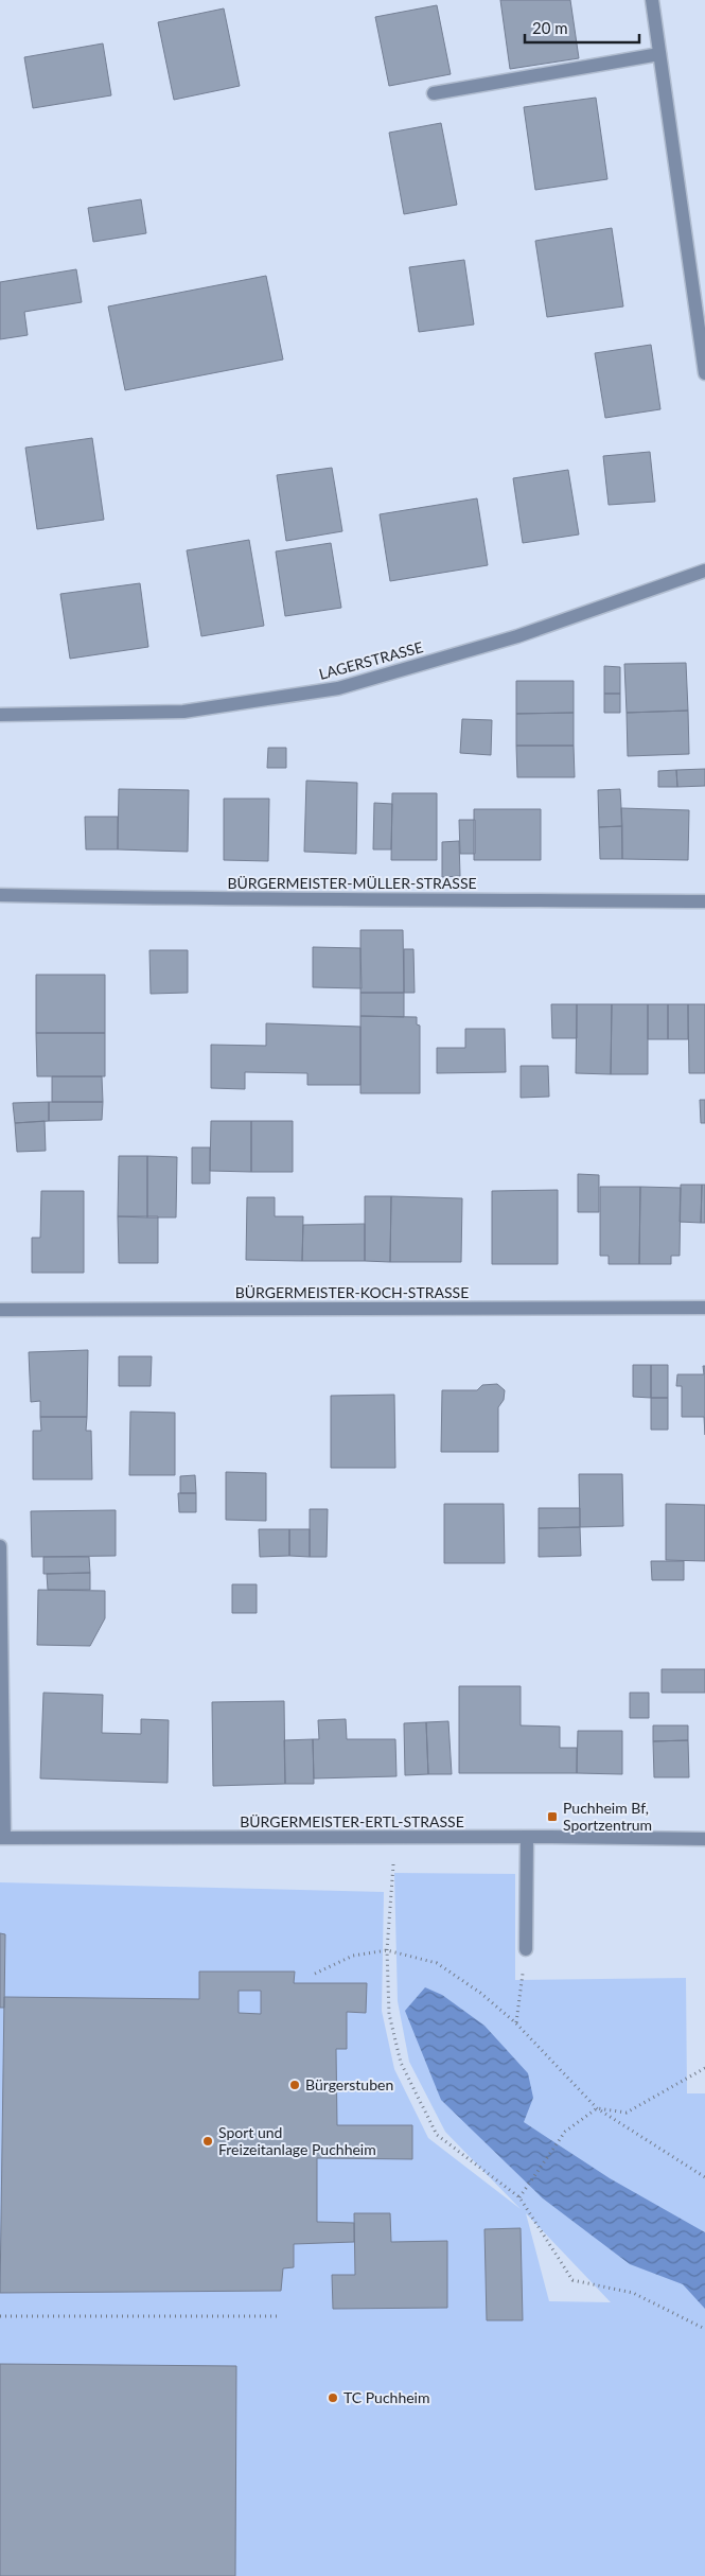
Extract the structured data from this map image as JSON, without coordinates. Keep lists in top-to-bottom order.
{
  "streets": {
    "street": [
      "LAGERSTRASSE",
      "BÜRGERMEISTER-MÜLLER-STRASSE",
      "BÜRGERMEISTER-KOCH-STRASSE",
      "BÜRGERMEISTER-ERTL-STRASSE"
    ]
  },
  "places": {
    "transit": ["Puchheim Bf, Sportzentrum"],
    "other": ["Bürgerstuben", "Sport und Freizeitanlage Puchheim", "TC Puchheim"]
  },
  "scale_bar": "20 m"
}
